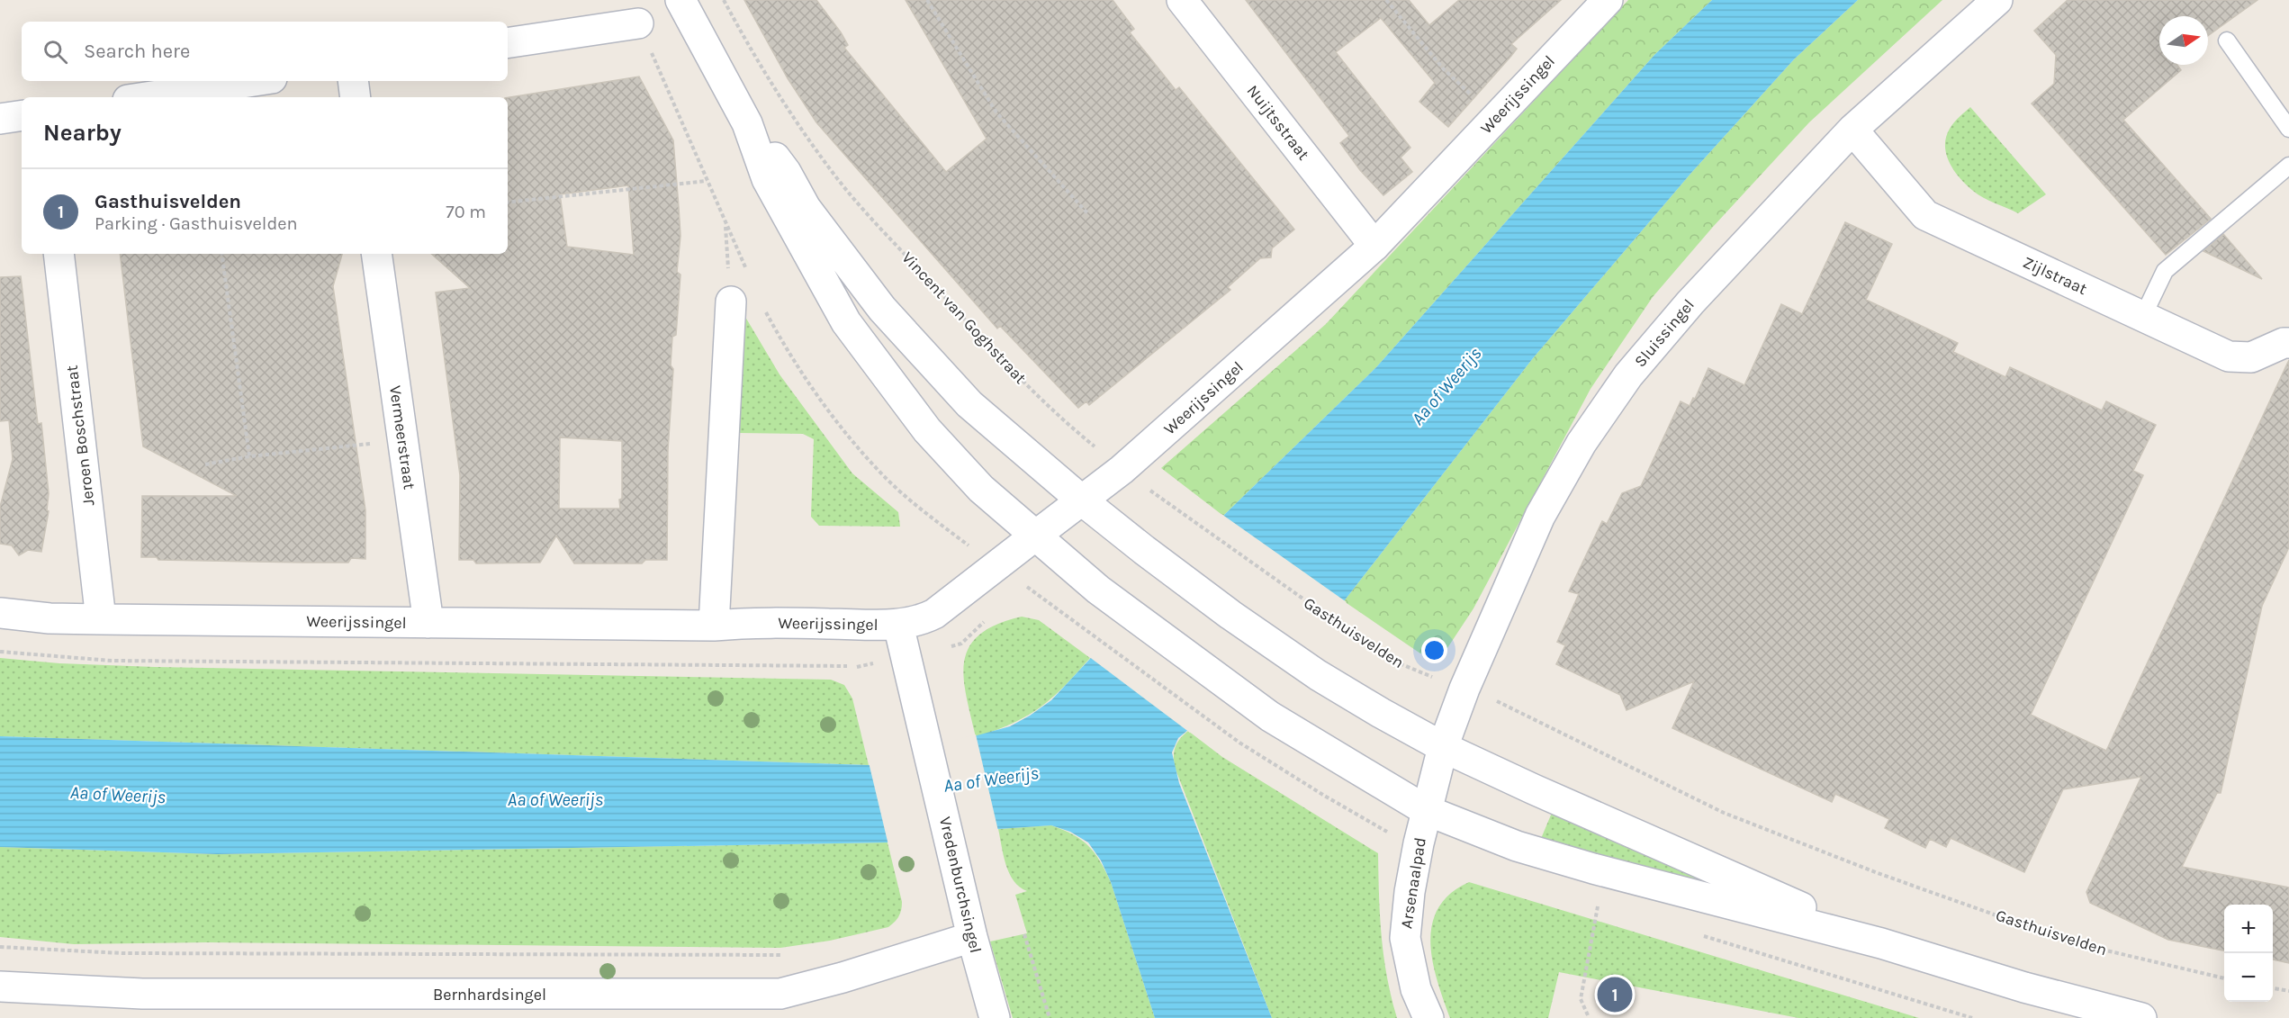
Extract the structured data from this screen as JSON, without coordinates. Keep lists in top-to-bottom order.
{
  "streets": {
    "street": [
      "Weerijssingel",
      "Nuijtsstraat",
      "Zijlstraat",
      "Sluissingel",
      "Jeroen Boschstraat",
      "Vermeerstraat",
      "Arsenaalpad",
      "Vredenburchsingel",
      "Bernhardsingel"
    ],
    "path": ["Vincent van Goghstraat", "Gasthuisvelden"]
  },
  "crossings": [
    ["Weerijssingel", "Nuijtsstraat"],
    ["Weerijssingel", "Vincent van Goghstraat"],
    ["Weerijssingel", "Jeroen Boschstraat"],
    ["Weerijssingel", "Vermeerstraat"],
    ["Weerijssingel", "Vredenburchsingel"],
    ["Zijlstraat", "Sluissingel"],
    ["Vincent van Goghstraat", "Gasthuisvelden"],
    ["Sluissingel", "Gasthuisvelden"],
    ["Sluissingel", "Arsenaalpad"],
    ["Vredenburchsingel", "Bernhardsingel"]
  ],
  "water": ["Aa of Weerijs"],
  "north": "right",
  "page": {
    "search": "Search here",
    "heading": "Nearby",
    "list": [
      {
        "mark": "1",
        "name": "Gasthuisvelden",
        "note": "Parking · Gasthuisvelden",
        "value": "70 m"
      }
    ],
    "map_buttons": ["+", "−"],
    "pins": "1"
  }
}
